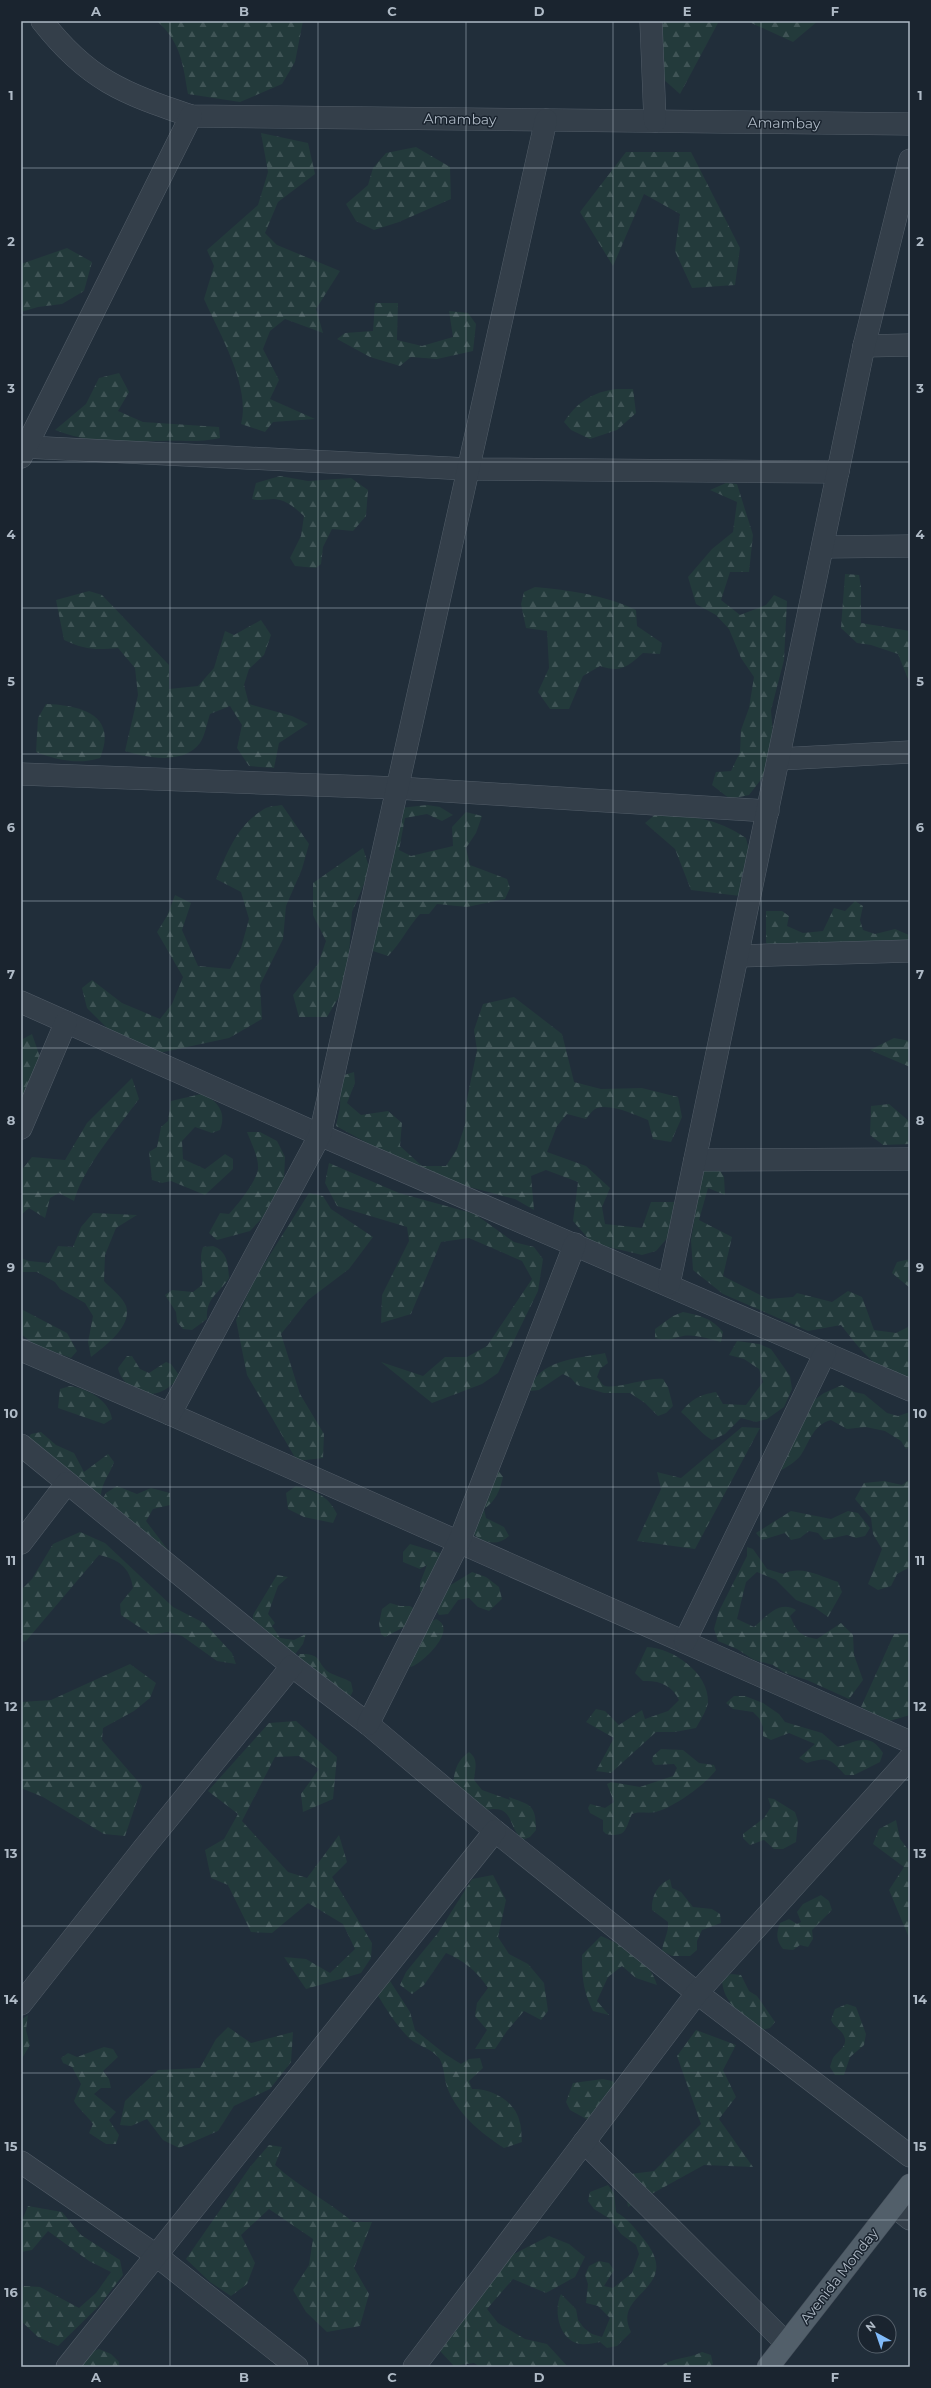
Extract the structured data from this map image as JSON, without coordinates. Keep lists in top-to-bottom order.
{
  "streets": {
    "main road": ["Avenida Monday"],
    "street": ["Amambay"]
  },
  "north": "top left",
  "grid": {
    "columns": [
      "A",
      "B",
      "C",
      "D",
      "E",
      "F"
    ],
    "rows": [
      "1",
      "2",
      "3",
      "4",
      "5",
      "6",
      "7",
      "8",
      "9",
      "10",
      "11",
      "12",
      "13",
      "14",
      "15",
      "16"
    ]
  }
}
